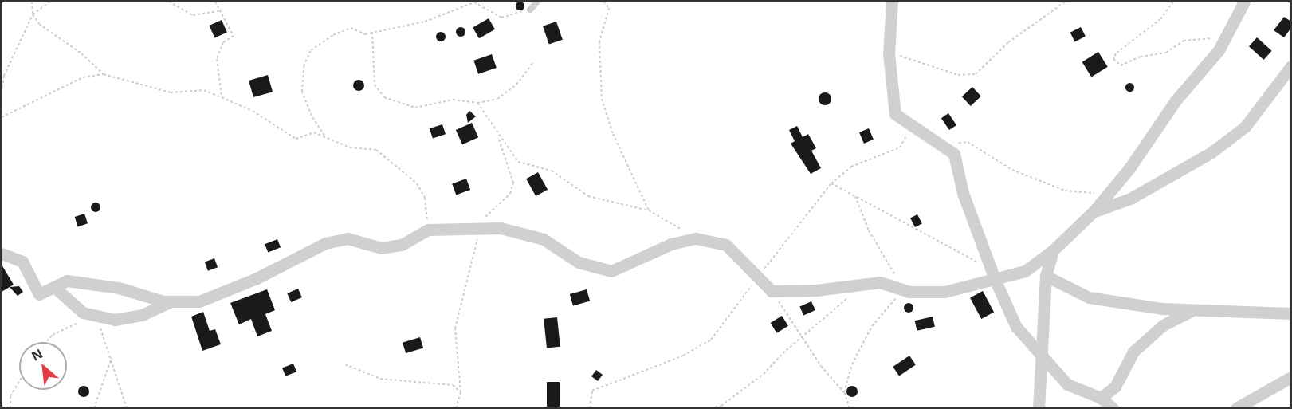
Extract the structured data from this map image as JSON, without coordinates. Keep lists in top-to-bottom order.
{
  "north": "top left"
}
